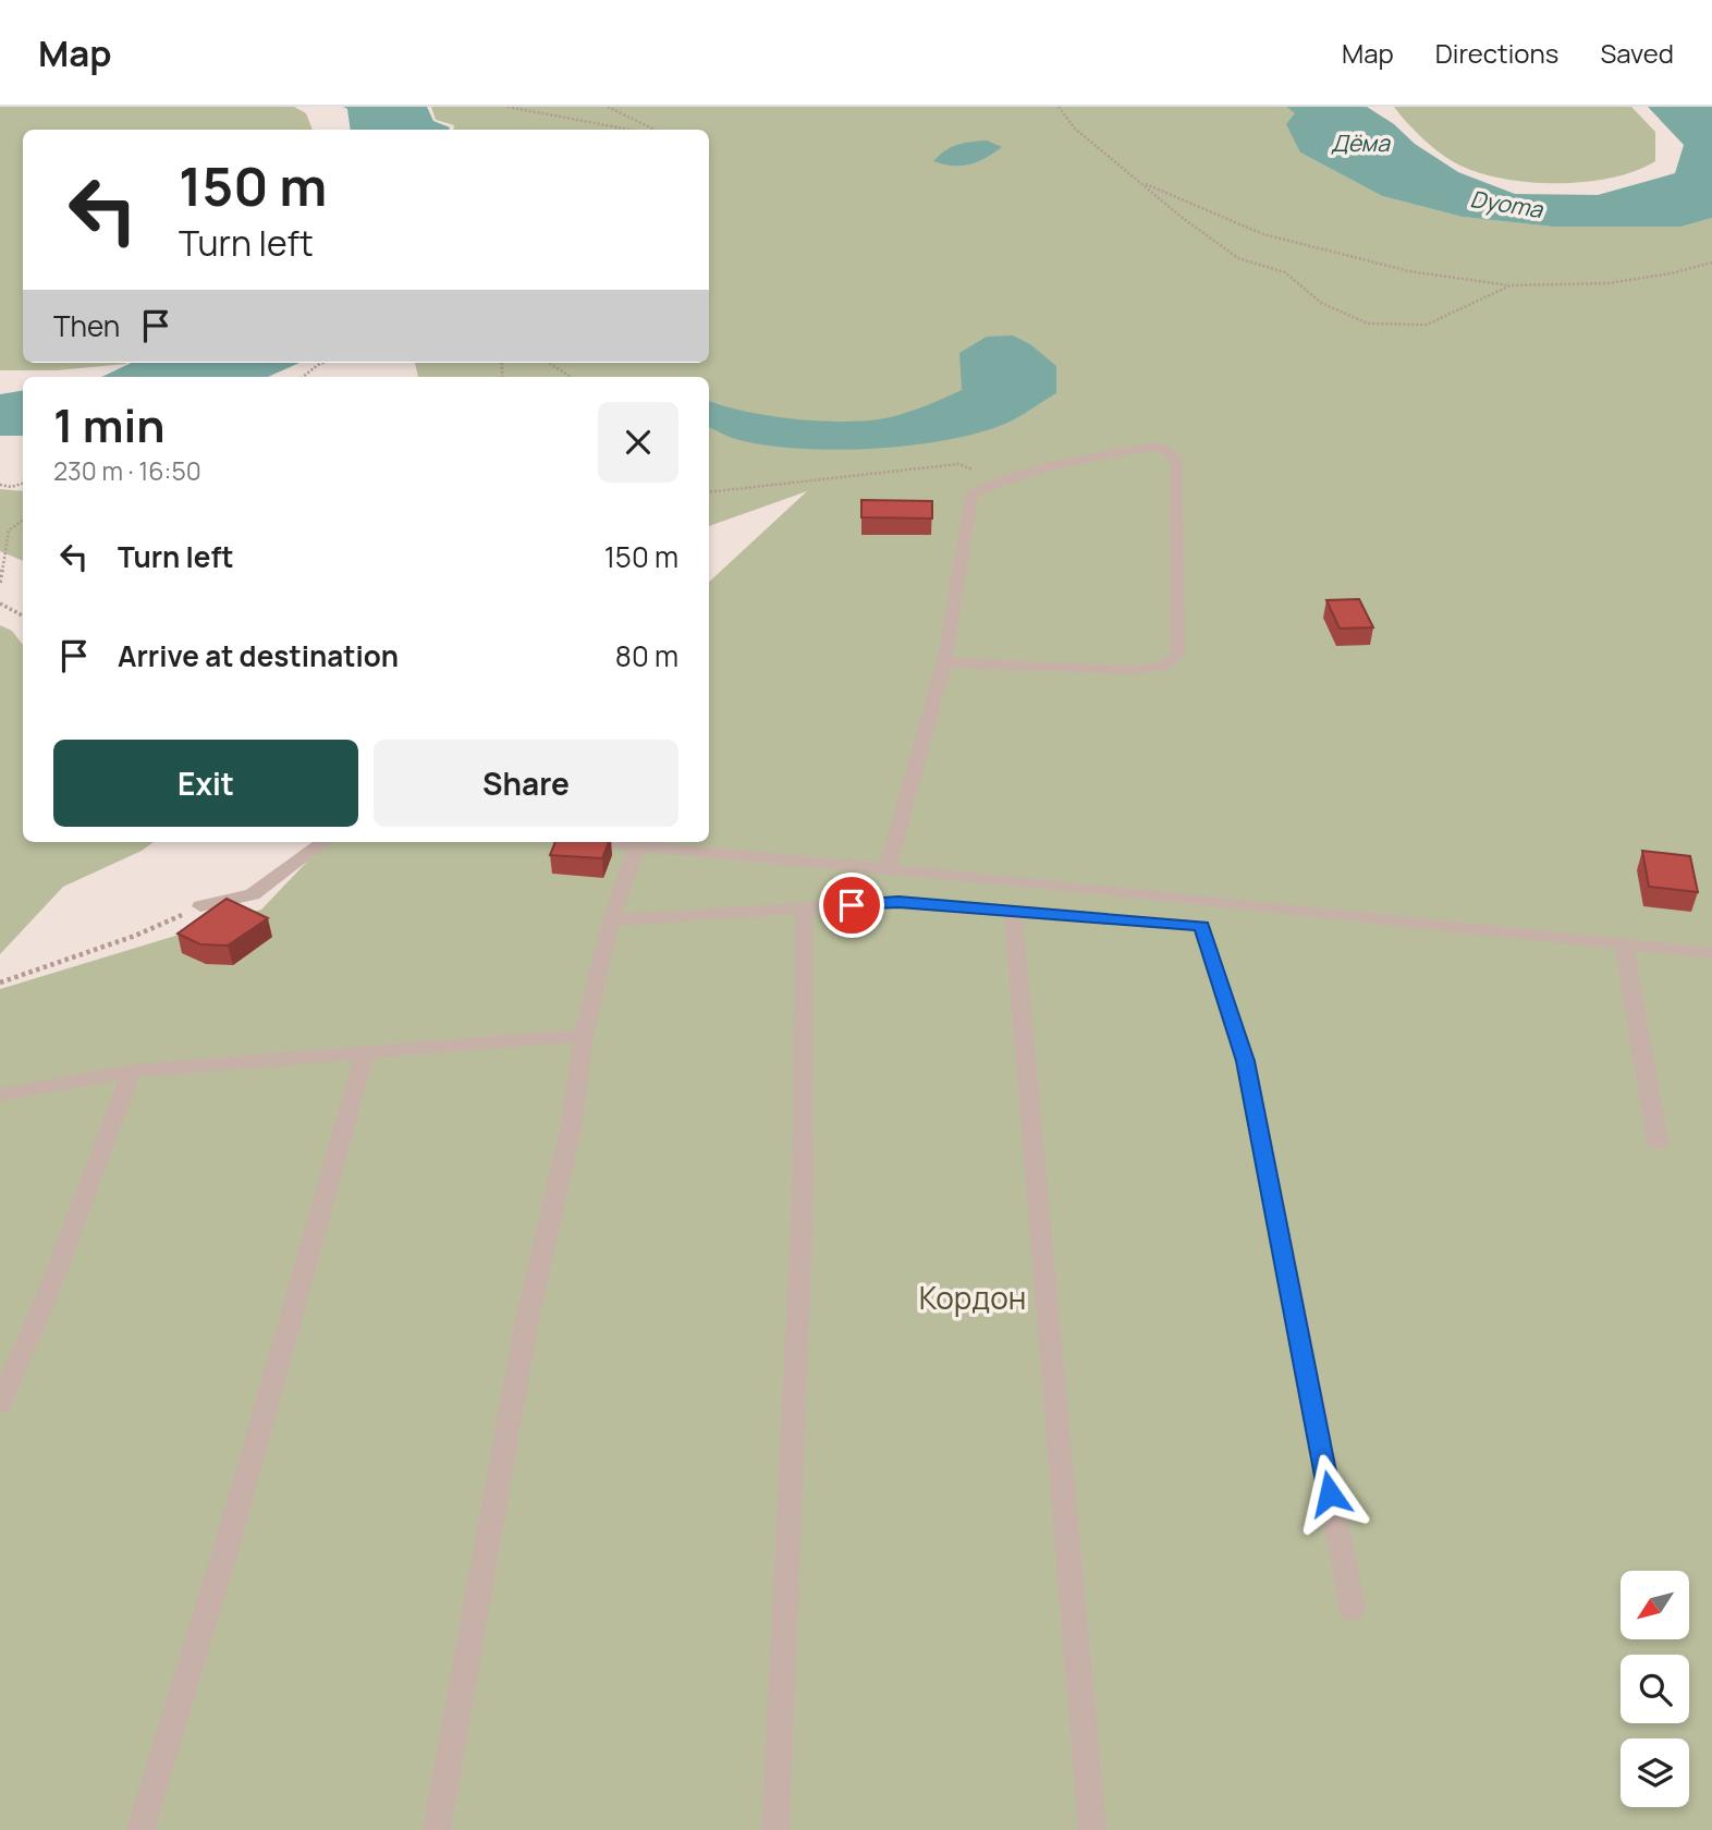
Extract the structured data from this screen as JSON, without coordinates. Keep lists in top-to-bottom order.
{
  "water": ["Дёма", "Dyoma"],
  "parks": ["Кордон"],
  "north": "bottom left",
  "page": {
    "header": "Map",
    "nav": ["Map", "Directions", "Saved"],
    "turn": ["150 m", "Turn left"],
    "then": "Then",
    "heading": ["1 min", "230 m · 16:50"],
    "list": [
      {
        "name": "Turn left",
        "value": "150 m"
      },
      {
        "name": "Arrive at destination",
        "value": "80 m"
      }
    ],
    "buttons": ["Exit", "Share"]
  }
}
